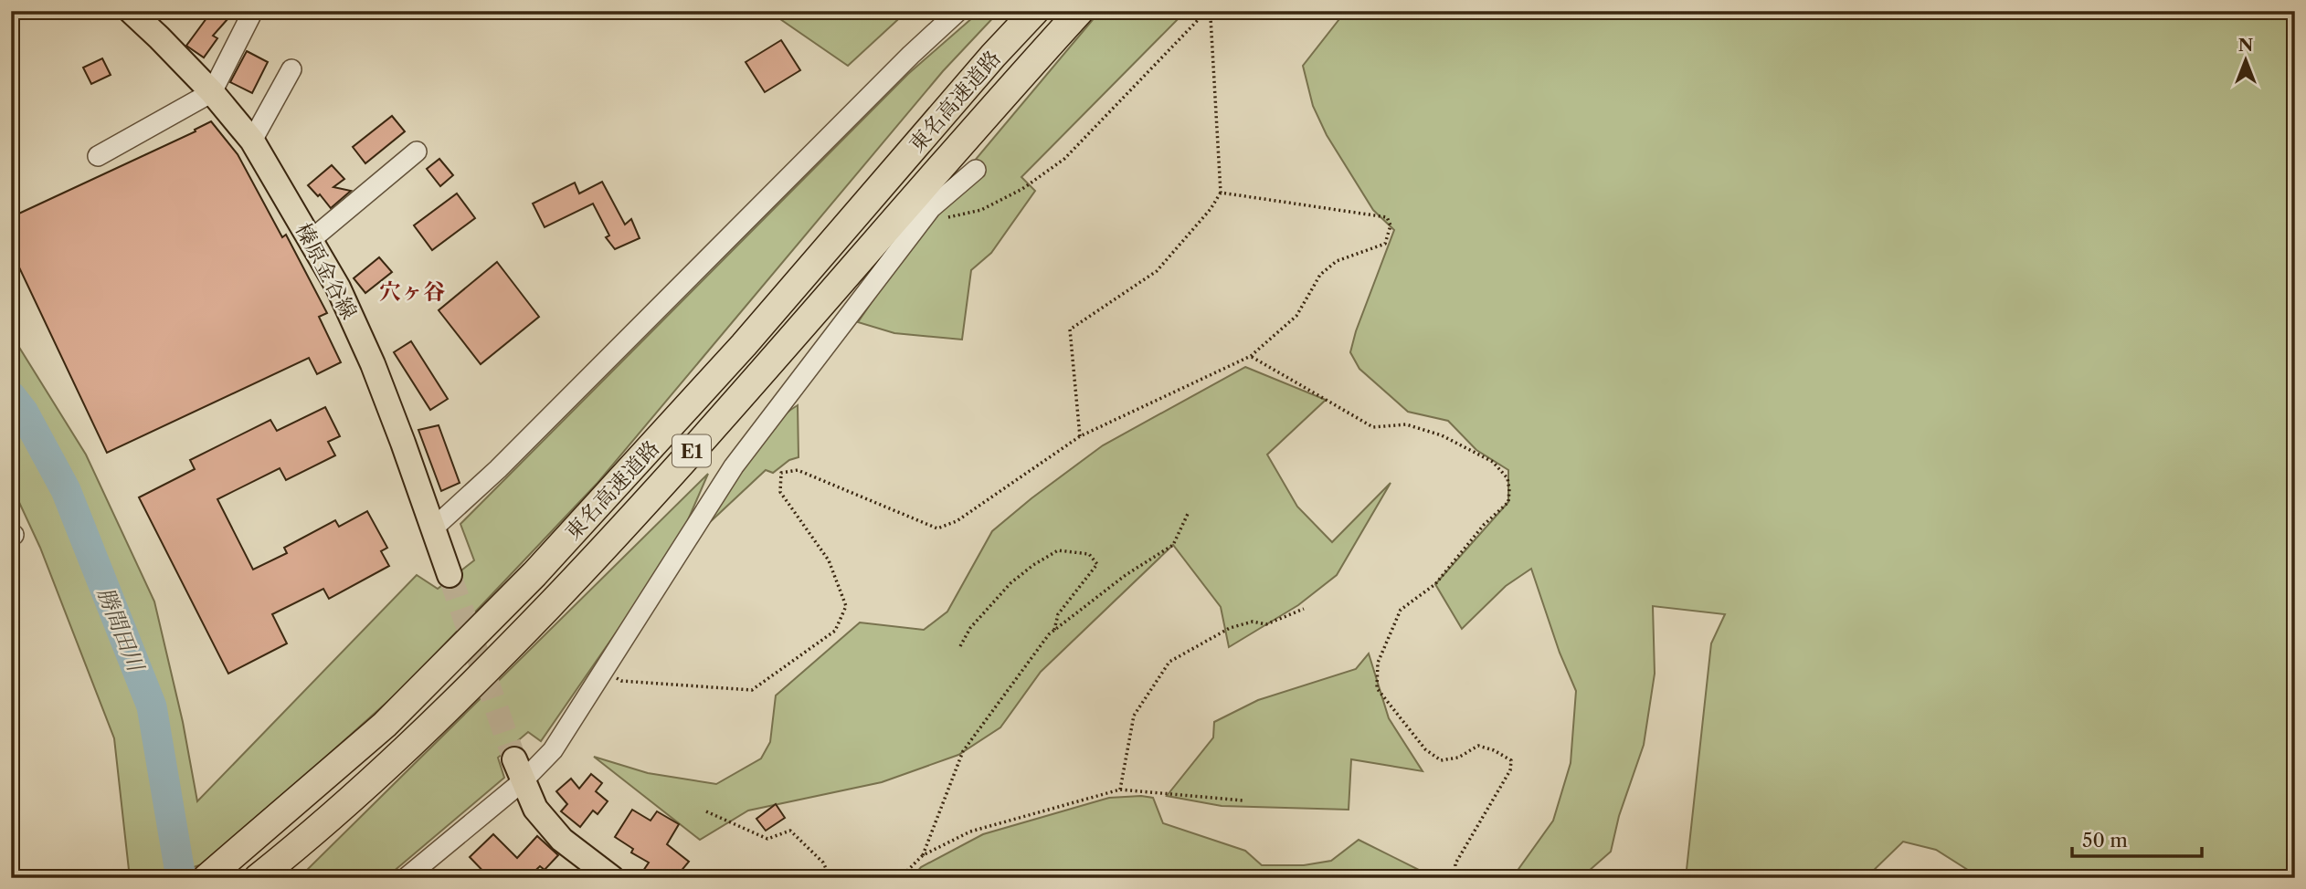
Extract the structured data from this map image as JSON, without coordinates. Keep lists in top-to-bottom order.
{
  "streets": {
    "highway": ["東名高速道路", "E1"],
    "main road": ["榛原金谷線"]
  },
  "districts": ["穴ヶ谷"],
  "water": ["勝間田川"],
  "scale_bar": "50 m",
  "north": "top"
}
